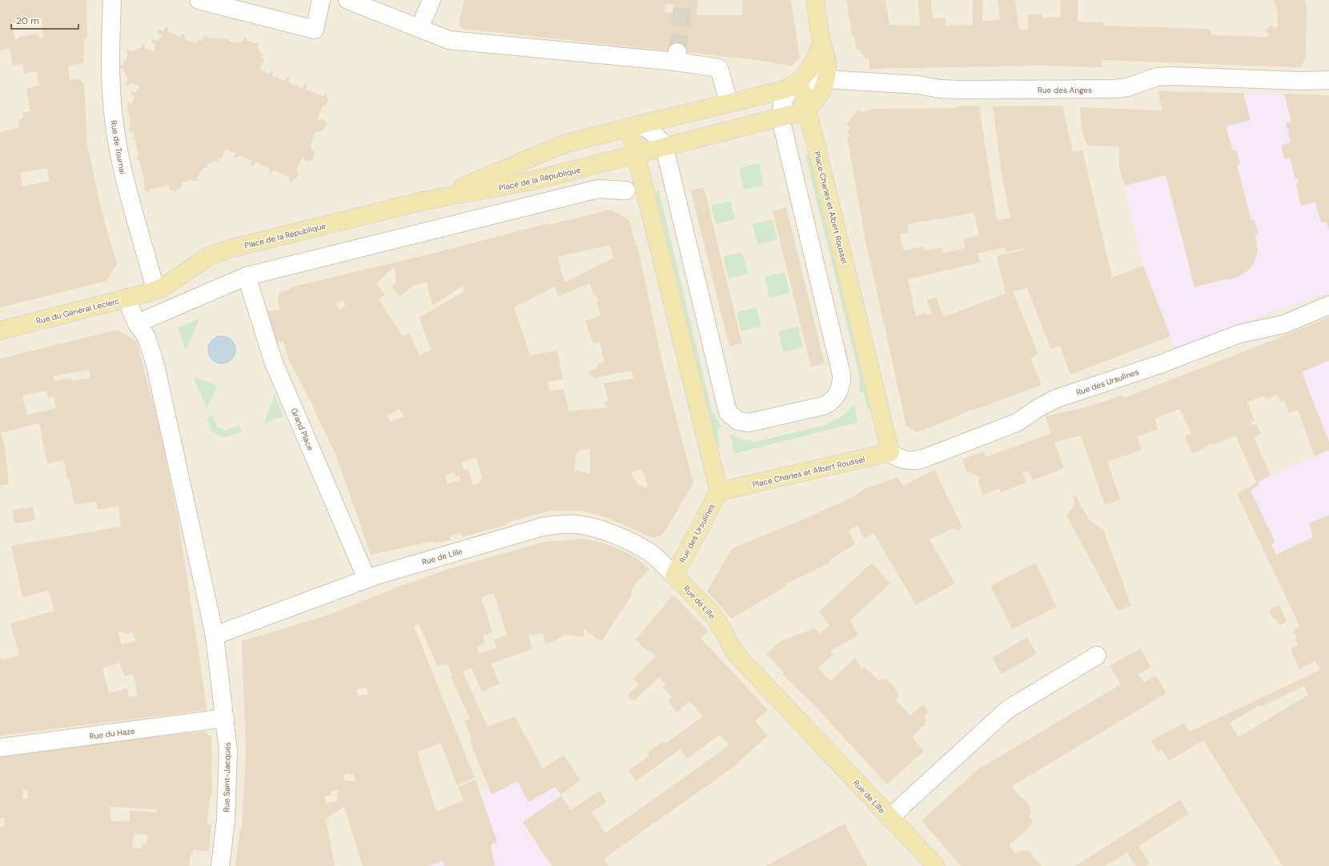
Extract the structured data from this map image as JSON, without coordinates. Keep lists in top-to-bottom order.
{
  "streets": {
    "main road": [
      "Place de la République",
      "Place Charles et Albert Roussel",
      "Rue du Général Leclerc",
      "Rue des Ursulines",
      "Rue de Lille"
    ],
    "street": [
      "Rue des Anges",
      "Rue de Tournai",
      "Grand Place",
      "Rue du Haze",
      "Rue Saint-Jacques"
    ]
  },
  "crossings": [
    ["Rue des Anges", "Place Charles et Albert Roussel"],
    ["Rue de Tournai", "Place de la République"],
    ["Rue de Tournai", "Rue du Général Leclerc"],
    ["Place de la République", "Rue du Général Leclerc"],
    ["Place Charles et Albert Roussel", "Rue des Ursulines"],
    ["Rue des Ursulines", "Rue de Lille"],
    ["Grand Place", "Rue de Lille"],
    ["Rue du Haze", "Rue Saint-Jacques"]
  ],
  "scale_bar": "20 m"
}
